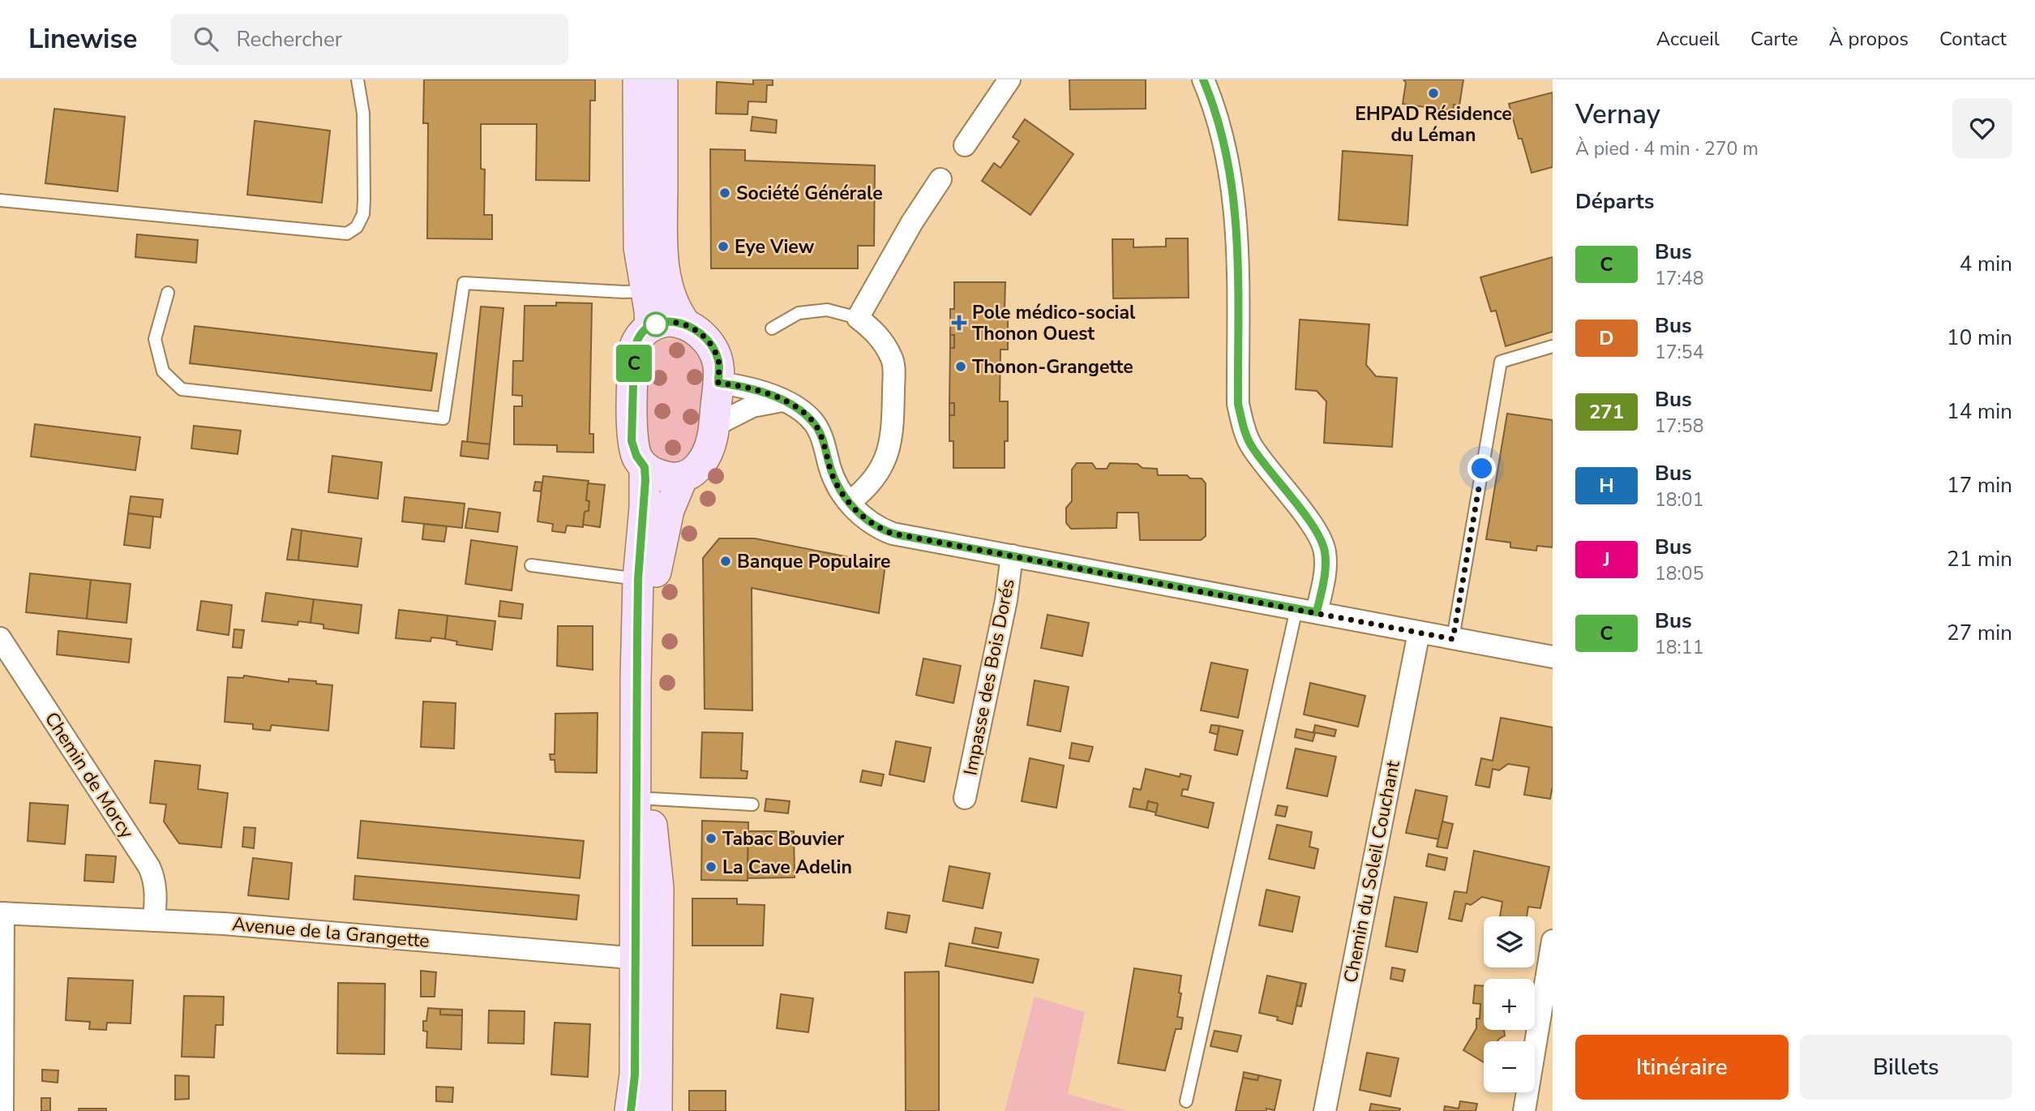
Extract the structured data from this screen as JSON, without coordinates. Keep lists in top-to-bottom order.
{
  "streets": {
    "street": [
      "Impasse des Bois Dorés",
      "Chemin de Morcy",
      "Chemin du Soleil Couchant",
      "Avenue de la Grangette"
    ]
  },
  "crossings": [
    ["Chemin de Morcy", "Avenue de la Grangette"]
  ],
  "places": {
    "other": [
      "EHPAD Résidence du Léman",
      "Société Générale",
      "Eye View",
      "Thonon-Grangette",
      "Banque Populaire",
      "Tabac Bouvier",
      "La Cave Adelin"
    ],
    "health": ["Pole médico-social Thonon Ouest"]
  },
  "lines": ["bus line C"],
  "page": {
    "header": "Linewise",
    "search": "Rechercher",
    "nav": [
      "Accueil",
      "Carte",
      "À propos",
      "Contact"
    ],
    "on_map": "C",
    "heading": [
      ["Vernay", "À pied · 4 min · 270 m"],
      "Départs"
    ],
    "list": [
      {
        "mark": "C",
        "name": "Bus",
        "note": "17:48",
        "value": "4 min"
      },
      {
        "mark": "D",
        "name": "Bus",
        "note": "17:54",
        "value": "10 min"
      },
      {
        "mark": "271",
        "name": "Bus",
        "note": "17:58",
        "value": "14 min"
      },
      {
        "mark": "H",
        "name": "Bus",
        "note": "18:01",
        "value": "17 min"
      },
      {
        "mark": "J",
        "name": "Bus",
        "note": "18:05",
        "value": "21 min"
      },
      {
        "mark": "C",
        "name": "Bus",
        "note": "18:11",
        "value": "27 min"
      }
    ],
    "map_buttons": ["+", "−"],
    "buttons": ["Itinéraire", "Billets"]
  }
}
